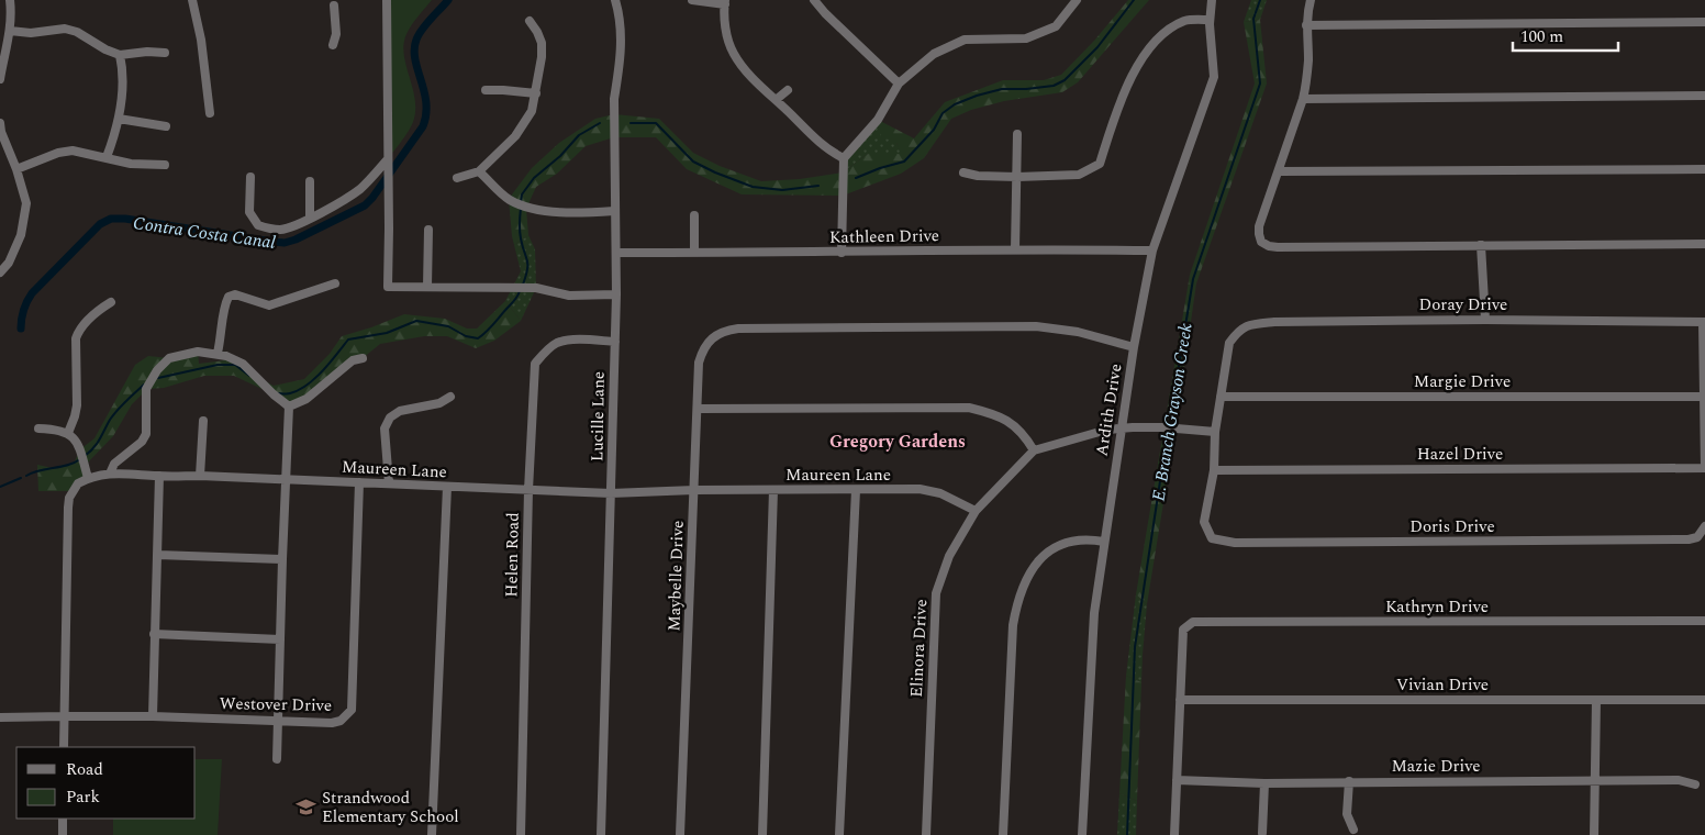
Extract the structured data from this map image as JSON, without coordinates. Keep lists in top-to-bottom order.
{
  "streets": {
    "street": [
      "Kathleen Drive",
      "Doray Drive",
      "Margie Drive",
      "Ardith Drive",
      "Lucille Lane",
      "Hazel Drive",
      "Maureen Lane",
      "Doris Drive",
      "Helen Road",
      "Maybelle Drive",
      "Kathryn Drive",
      "Elinora Drive",
      "Vivian Drive",
      "Westover Drive",
      "Mazie Drive"
    ]
  },
  "crossings": [
    ["Kathleen Drive", "Ardith Drive"],
    ["Kathleen Drive", "Lucille Lane"],
    ["Doray Drive", "Margie Drive"],
    ["Ardith Drive", "Maybelle Drive"],
    ["Lucille Lane", "Maureen Lane"],
    ["Lucille Lane", "Helen Road"],
    ["Hazel Drive", "Doris Drive"],
    ["Maureen Lane", "Helen Road"],
    ["Maureen Lane", "Maybelle Drive"],
    ["Maureen Lane", "Elinora Drive"],
    ["Maureen Lane", "Westover Drive"],
    ["Kathryn Drive", "Vivian Drive"]
  ],
  "districts": ["Gregory Gardens"],
  "water": ["Contra Costa Canal", "E. Branch Grayson Creek"],
  "places": {
    "school or university": ["Strandwood Elementary School"]
  },
  "legend": ["Road", "Park"],
  "scale_bar": "100 m"
}
